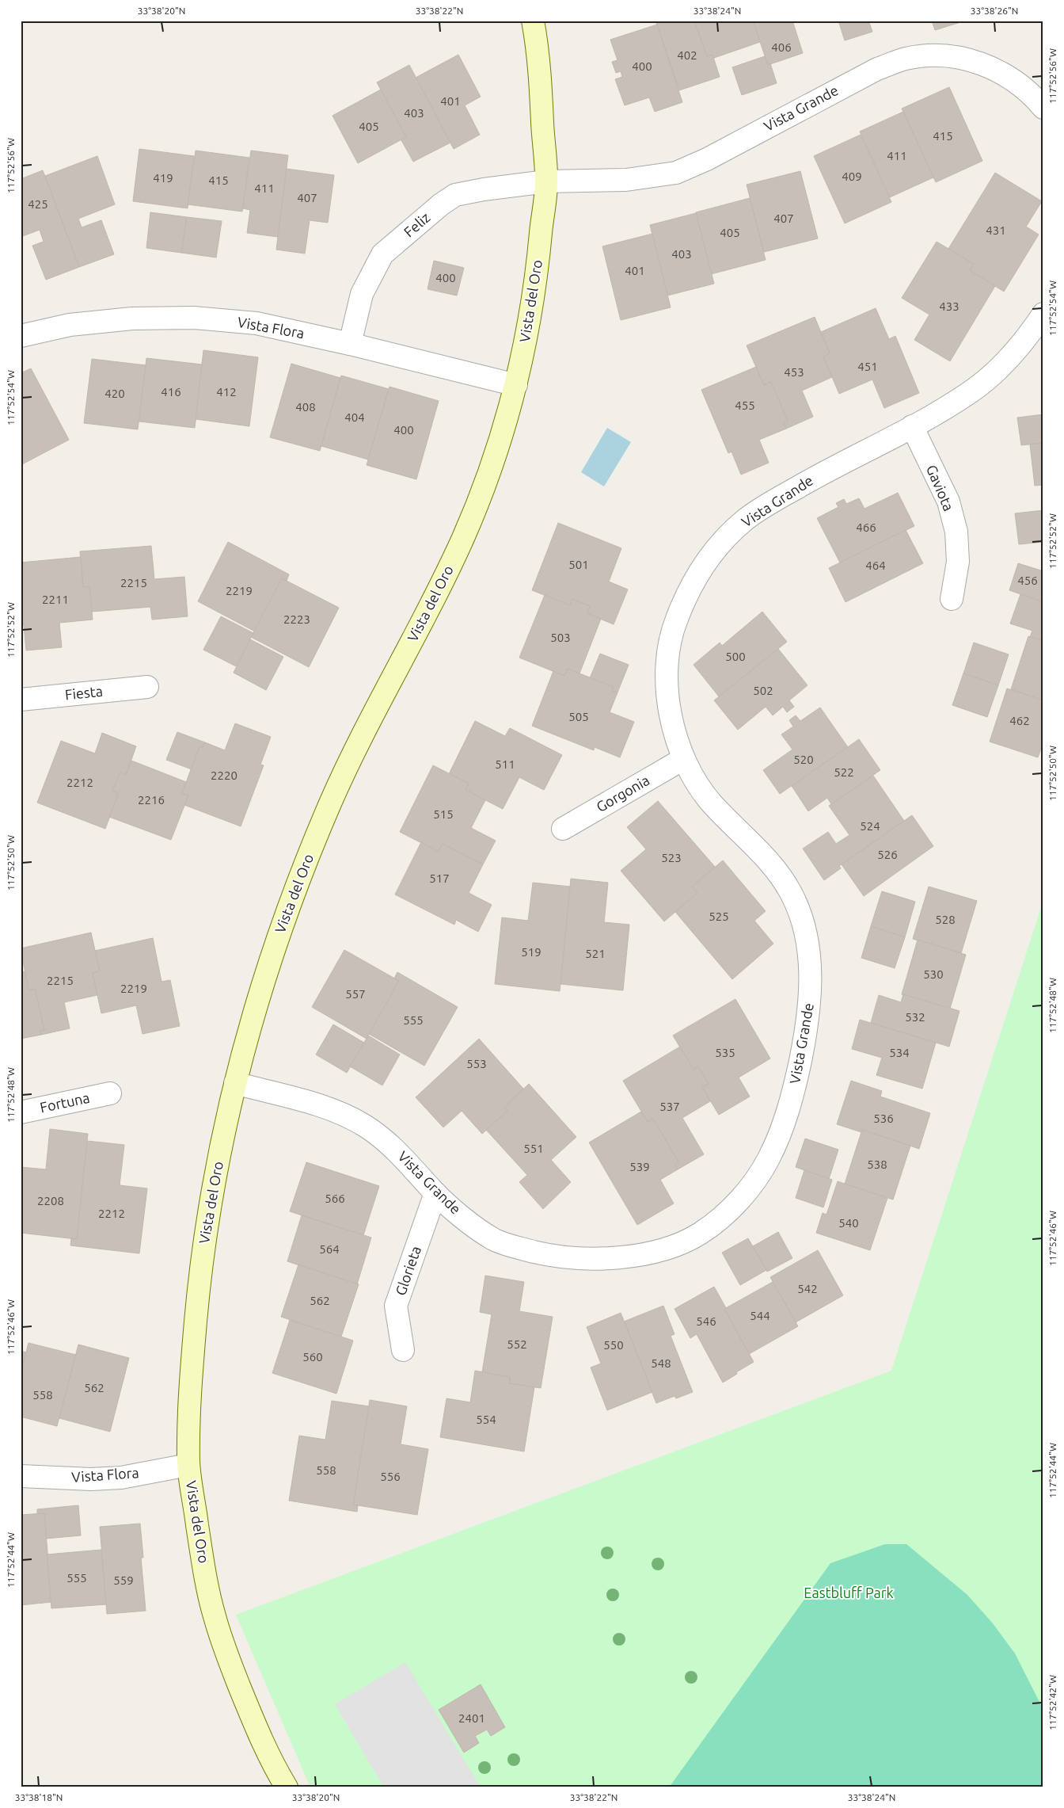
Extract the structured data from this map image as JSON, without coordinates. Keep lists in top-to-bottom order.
{
  "streets": {
    "street": [
      "Vista Grande",
      "Feliz",
      "Vista del Oro",
      "Vista Flora",
      "Gaviota",
      "Fiesta",
      "Gorgonia",
      "Fortuna",
      "Glorieta"
    ]
  },
  "crossings": [
    ["Vista Grande", "Feliz"],
    ["Vista Grande", "Vista del Oro"],
    ["Vista Grande", "Gaviota"],
    ["Vista Grande", "Gorgonia"],
    ["Vista Grande", "Glorieta"],
    ["Feliz", "Vista del Oro"],
    ["Feliz", "Vista Flora"],
    ["Vista del Oro", "Vista Flora"]
  ],
  "parks": ["Eastbluff Park"],
  "house_numbers": [
    "406",
    "402",
    "400",
    "401",
    "403",
    "405",
    "415",
    "411",
    "409",
    "419",
    "415",
    "411",
    "407",
    "425",
    "407",
    "431",
    "405",
    "403",
    "401",
    "400",
    "433",
    "451",
    "453",
    "416",
    "412",
    "420",
    "455",
    "408",
    "404",
    "400",
    "466",
    "501",
    "464",
    "456",
    "2215",
    "2219",
    "2211",
    "2223",
    "503",
    "500",
    "502",
    "505",
    "462",
    "520",
    "511",
    "522",
    "2220",
    "2212",
    "2216",
    "515",
    "524",
    "526",
    "523",
    "517",
    "525",
    "528",
    "519",
    "521",
    "530",
    "2215",
    "2219",
    "557",
    "532",
    "555",
    "535",
    "534",
    "553",
    "537",
    "536",
    "551",
    "538",
    "539",
    "566",
    "2208",
    "2212",
    "540",
    "564",
    "542",
    "562",
    "544",
    "546",
    "552",
    "550",
    "560",
    "548",
    "562",
    "558",
    "554",
    "558",
    "556",
    "555",
    "559",
    "2401"
  ],
  "coordinates": [
    "33°38'20\"N",
    "33°38'22\"N",
    "33°38'24\"N",
    "33°38'26\"N",
    "117°52'56\"W",
    "117°52'54\"W",
    "117°52'52\"W",
    "117°52'50\"W",
    "117°52'48\"W",
    "117°52'46\"W",
    "117°52'44\"W",
    "117°52'42\"W",
    "33°38'18\"N"
  ]
}
